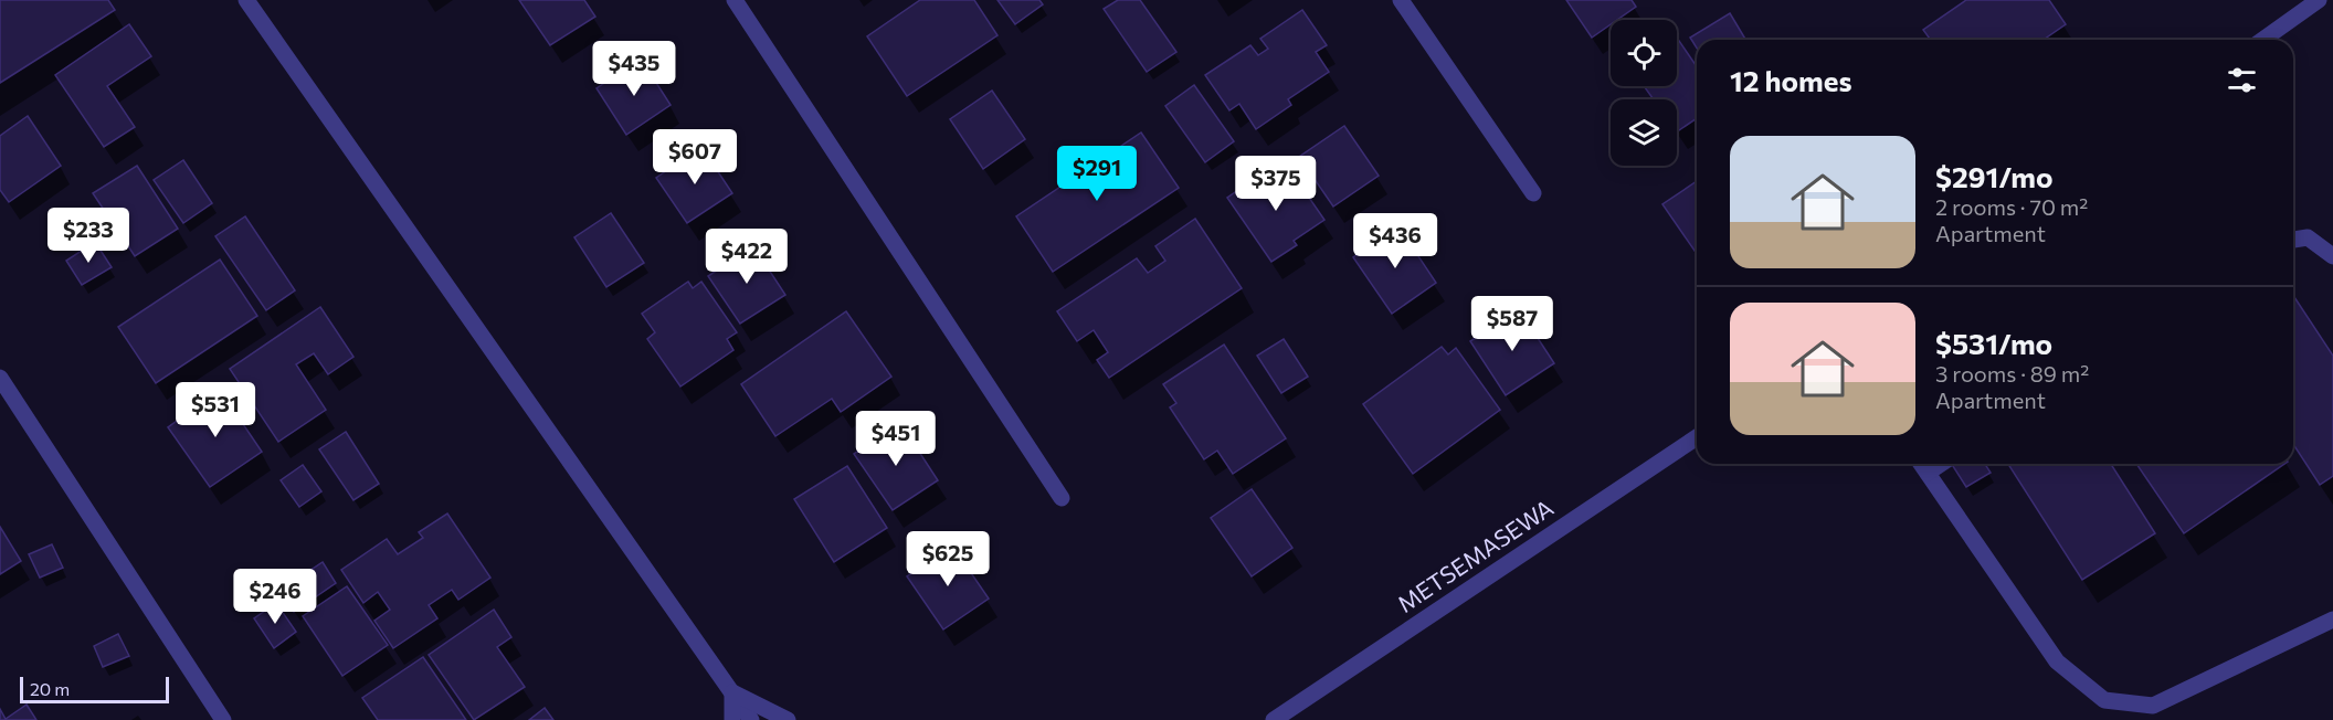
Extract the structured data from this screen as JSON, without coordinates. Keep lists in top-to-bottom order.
{
  "streets": {
    "street": ["METSEMASEWA"]
  },
  "scale_bar": "20 m",
  "page": {
    "heading": "12 homes",
    "price": [
      "$435",
      "$607",
      "$291",
      "$375",
      "$233",
      "$436",
      "$422",
      "$587",
      "$531",
      "$451",
      "$625",
      "$246"
    ],
    "list": [
      {
        "name": "$291/mo",
        "note": "2 rooms · 70 m² · Apartment"
      },
      {
        "name": "$531/mo",
        "note": "3 rooms · 89 m² · Apartment"
      }
    ],
    "scale": "20 m"
  }
}
